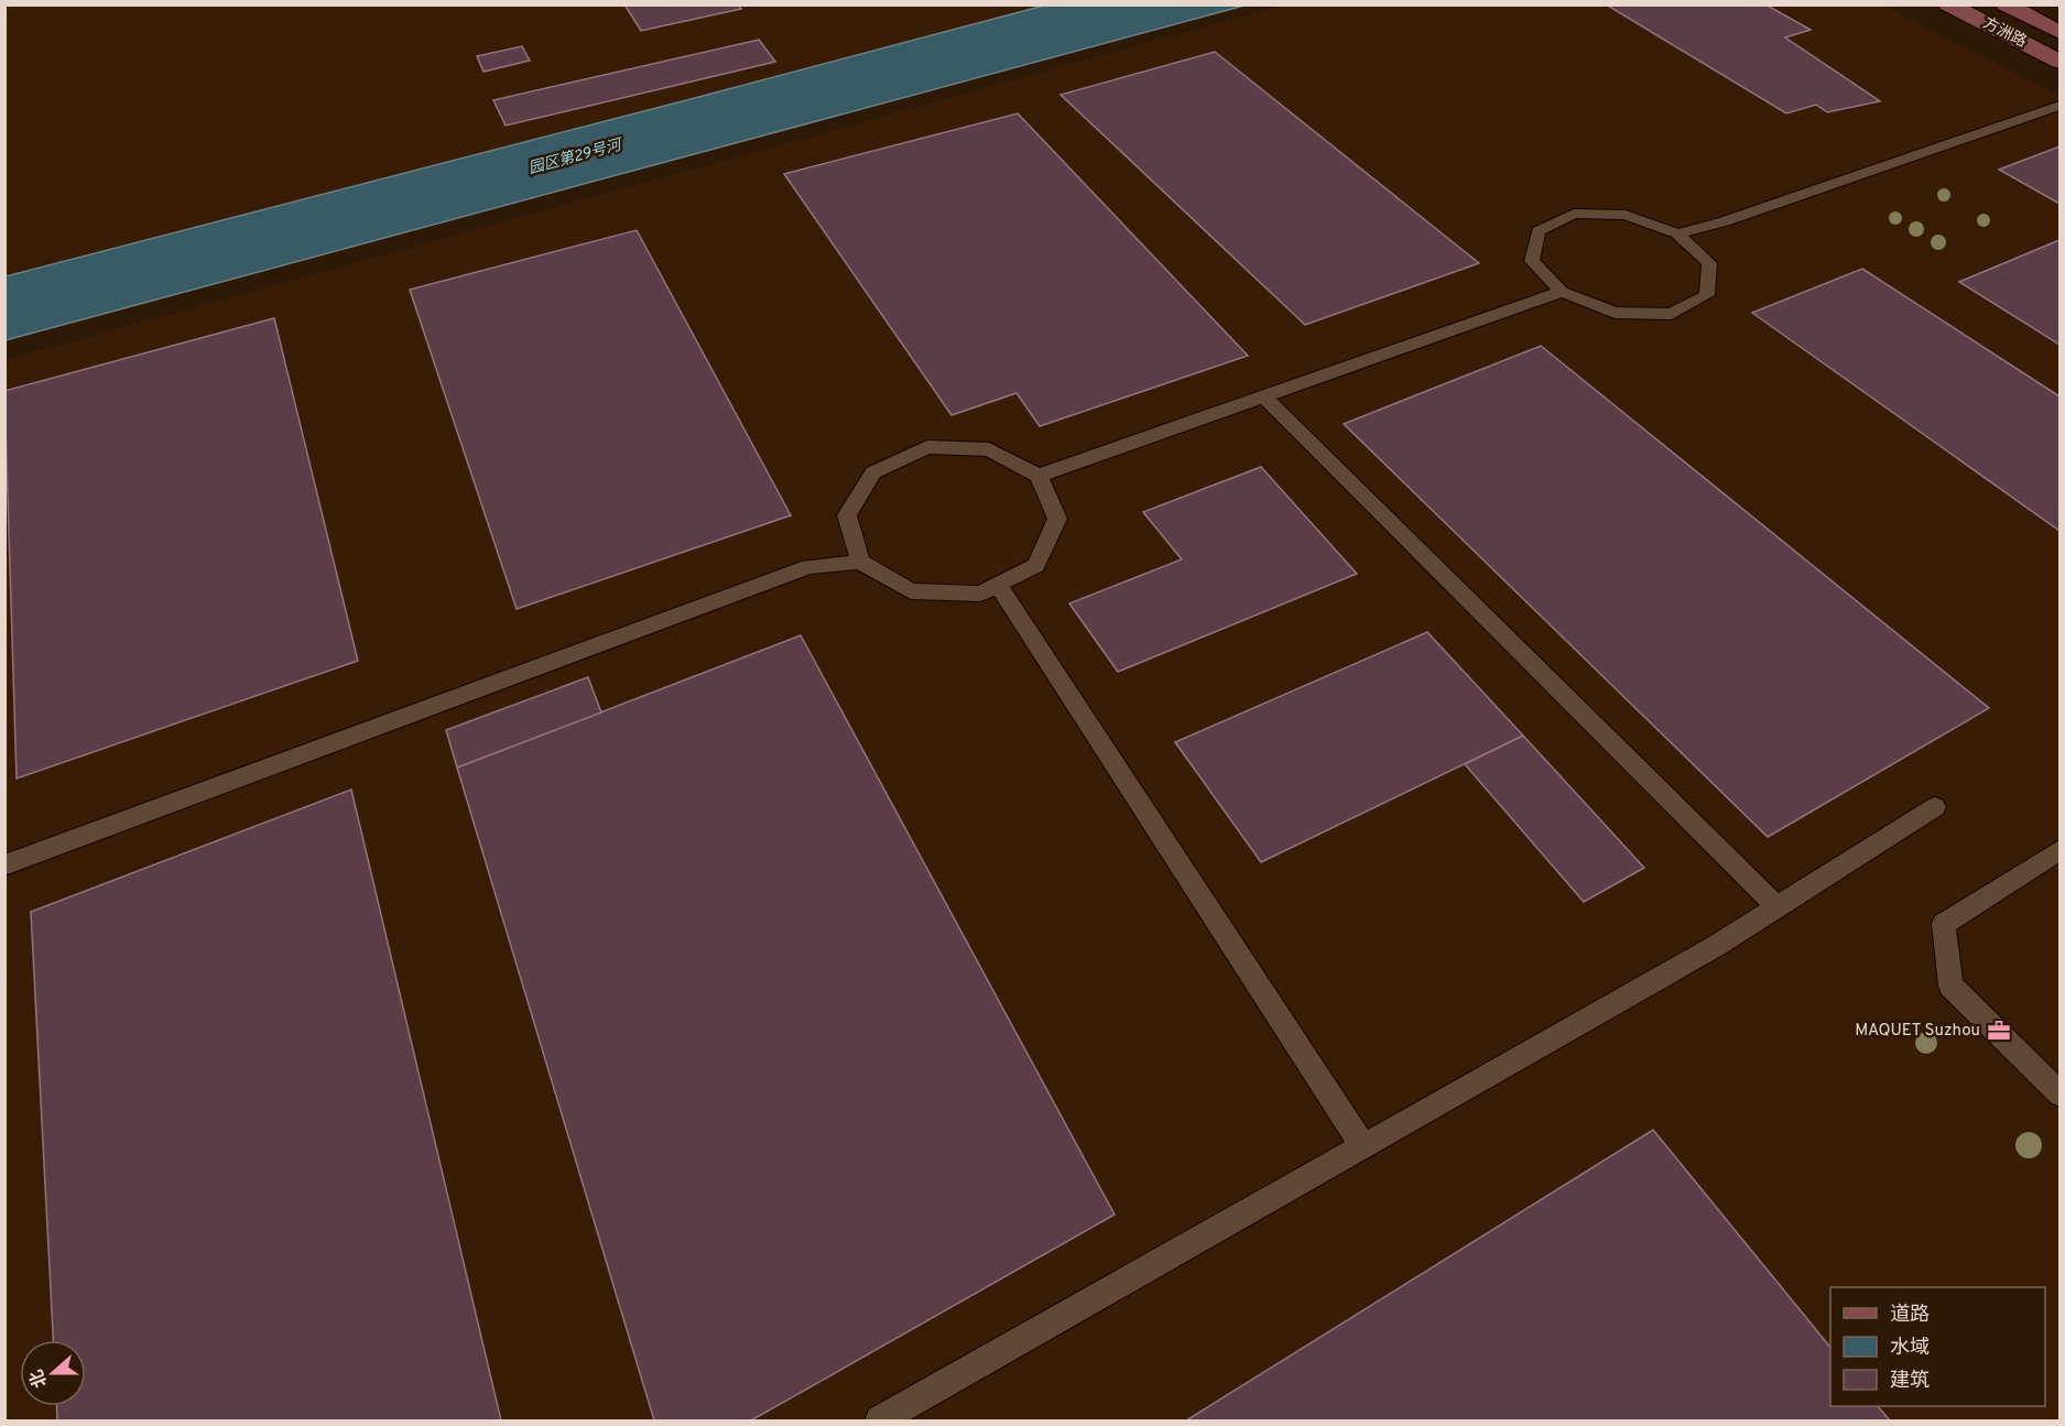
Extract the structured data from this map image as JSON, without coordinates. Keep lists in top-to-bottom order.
{
  "streets": {
    "main road": ["方洲路"]
  },
  "water": ["园区第29号河"],
  "places": {
    "office": ["MAQUET Suzhou"]
  },
  "legend": ["道路", "水域", "建筑"],
  "north": "left"
}
